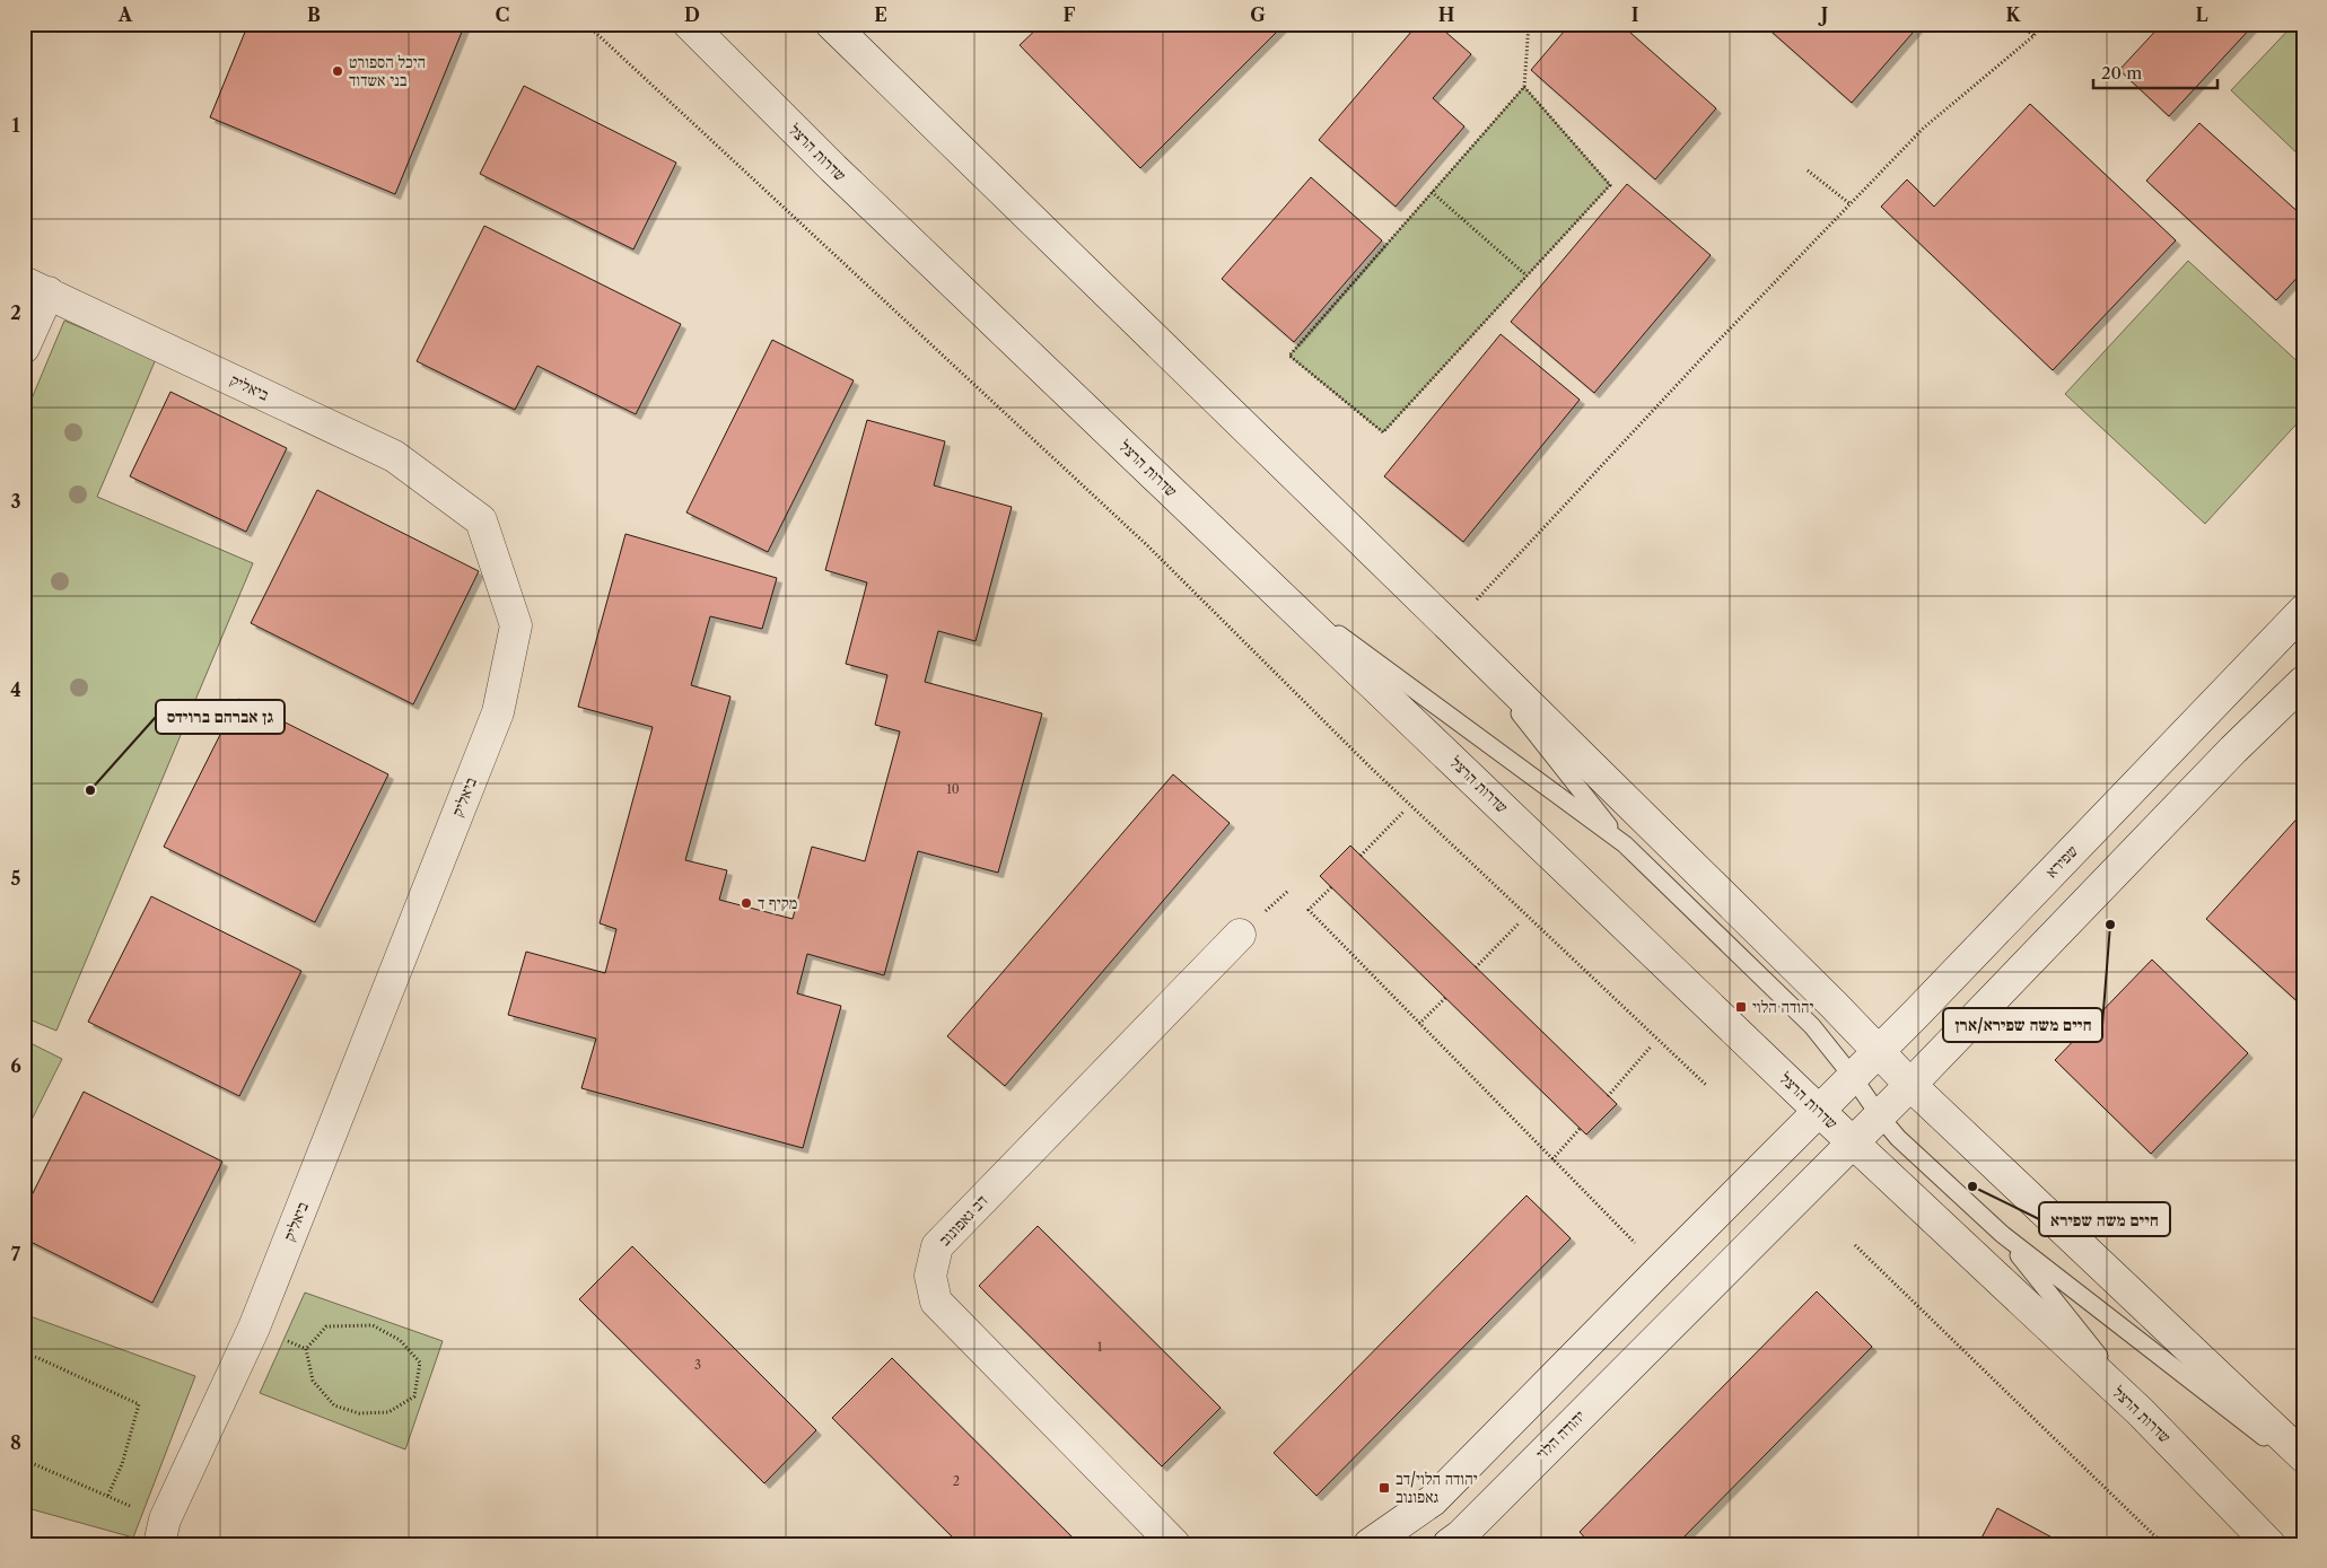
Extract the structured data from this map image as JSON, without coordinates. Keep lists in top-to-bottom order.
{
  "streets": {
    "street": [
      "שדרות הרצל",
      "ביאליק",
      "שפירא",
      "דב גאפונוב",
      "יהודה הלוי"
    ]
  },
  "crossings": [
    ["שדרות הרצל", "שפירא"],
    ["שדרות הרצל", "יהודה הלוי"]
  ],
  "places": {
    "other": [
      "היכל הספורט בני אשדוד",
      "גן אברהם ברוידס",
      "מקיף ד",
      "חיים משה שפירא/ארן",
      "חיים משה שפירא"
    ],
    "transit": ["יהודה הלוי", "יהודה הלוי/דב גאפונוב"]
  },
  "house_numbers": [
    "10",
    "1",
    "3",
    "2"
  ],
  "scale_bar": "20 m",
  "grid": {
    "columns": [
      "A",
      "B",
      "C",
      "D",
      "E",
      "F",
      "G",
      "H",
      "I",
      "J",
      "K",
      "L"
    ],
    "rows": [
      "1",
      "2",
      "3",
      "4",
      "5",
      "6",
      "7",
      "8"
    ]
  }
}
